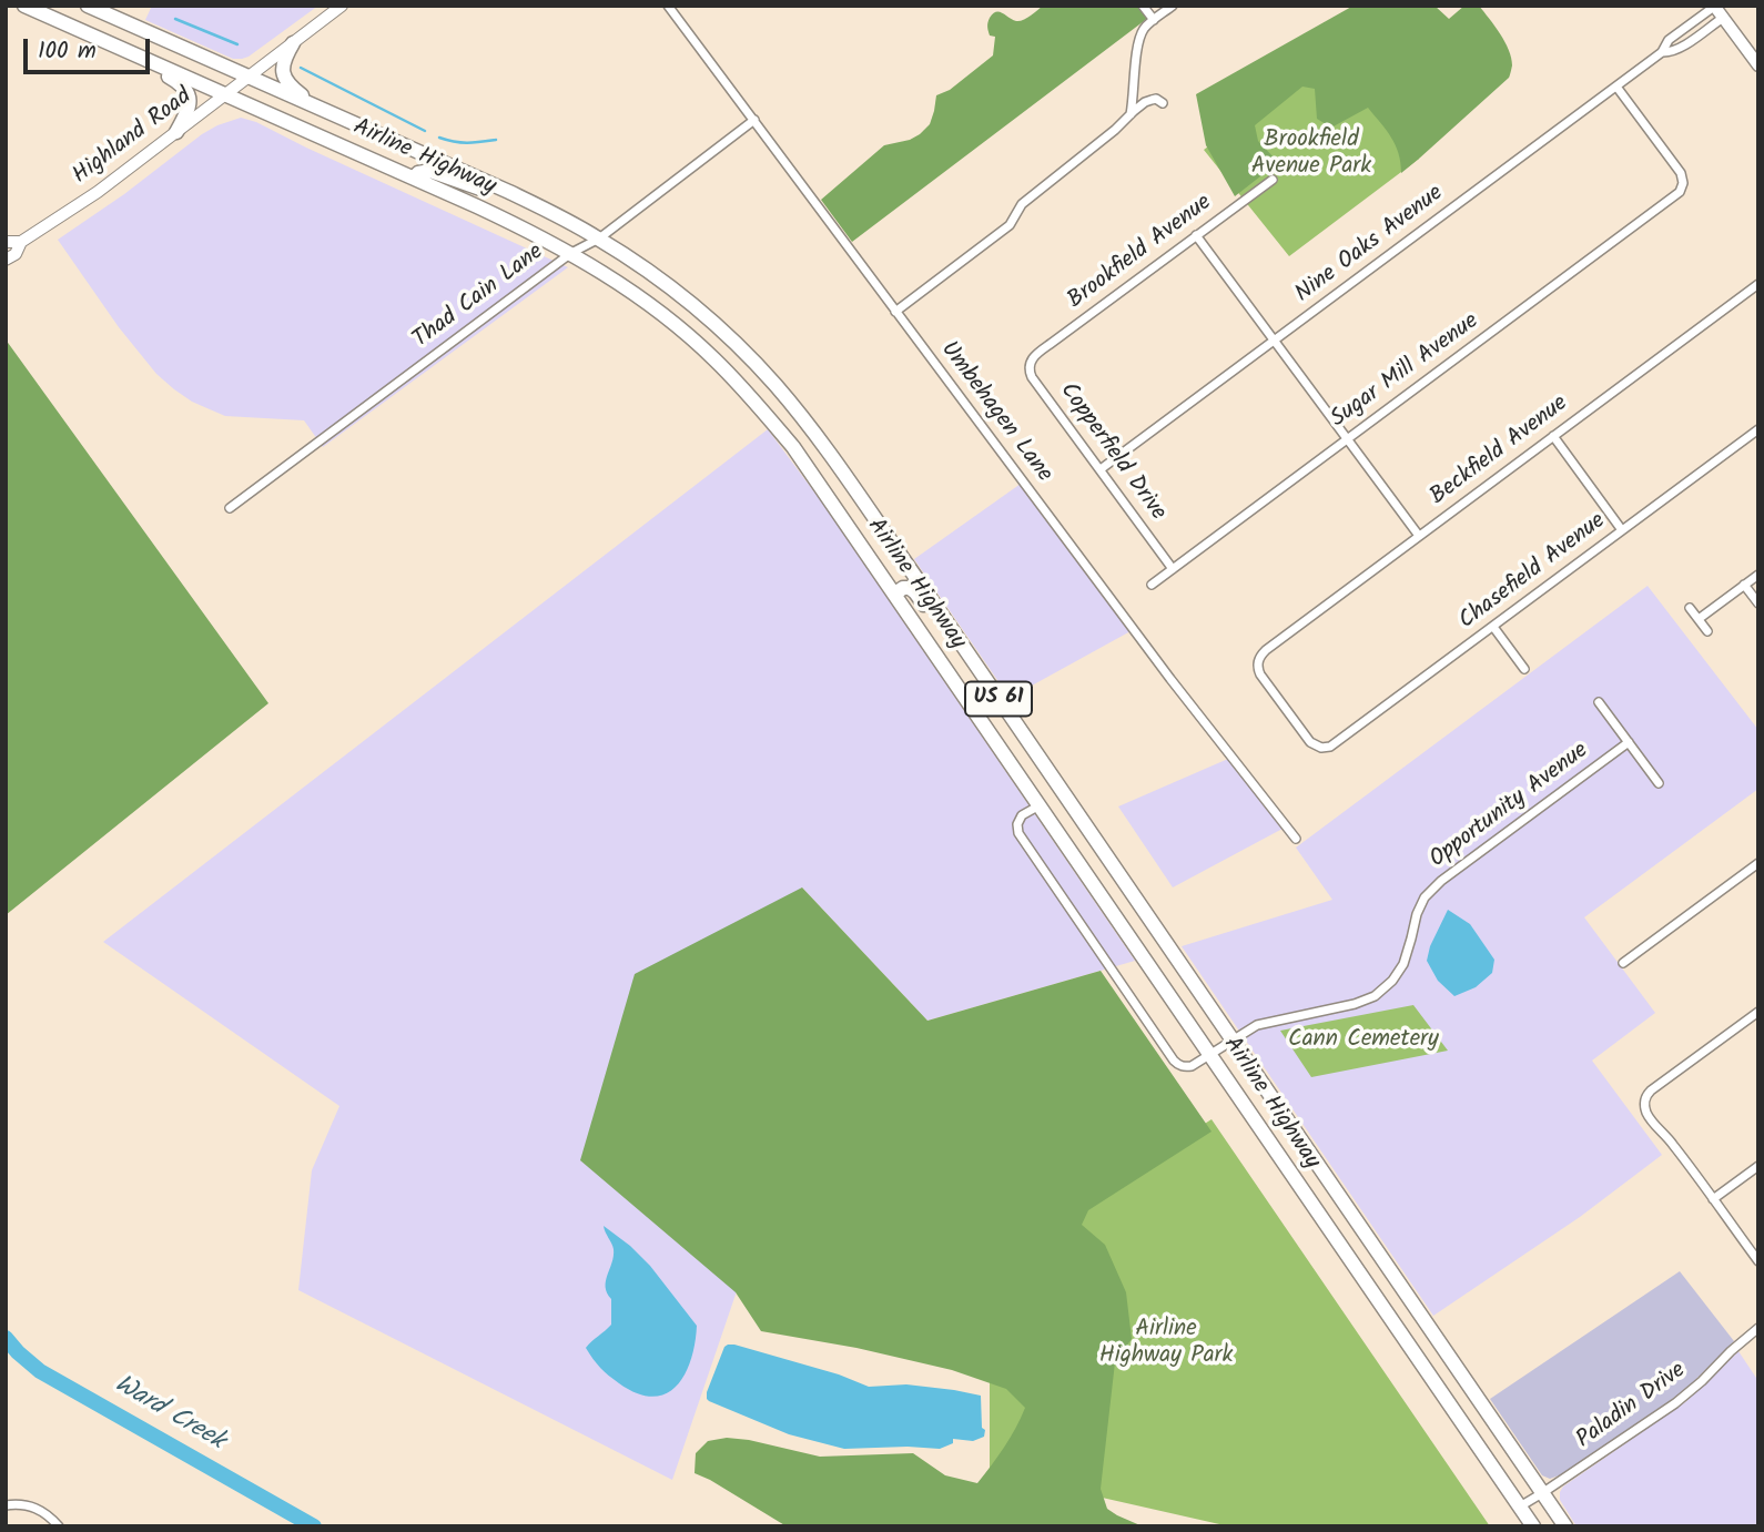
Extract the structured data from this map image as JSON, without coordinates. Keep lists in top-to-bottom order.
{
  "streets": {
    "highway": ["Airline Highway", "US 61"],
    "main road": ["Highland Road"],
    "street": [
      "Nine Oaks Avenue",
      "Brookfield Avenue",
      "Thad Cain Lane",
      "Sugar Mill Avenue",
      "Umbehagen Lane",
      "Beckfield Avenue",
      "Copperfield Drive",
      "Chasefield Avenue",
      "Opportunity Avenue",
      "Paladin Drive"
    ]
  },
  "crossings": [
    ["Highland Road", "Airline Highway"],
    ["Airline Highway", "Thad Cain Lane"],
    ["Airline Highway", "Opportunity Avenue"],
    ["Airline Highway", "Paladin Drive"],
    ["Nine Oaks Avenue", "Sugar Mill Avenue"],
    ["Nine Oaks Avenue", "Copperfield Drive"],
    ["Brookfield Avenue", "Copperfield Drive"],
    ["Thad Cain Lane", "Umbehagen Lane"],
    ["Sugar Mill Avenue", "Copperfield Drive"],
    ["Beckfield Avenue", "Chasefield Avenue"]
  ],
  "water": ["Ward Creek"],
  "parks": ["Brookfield Avenue Park", "Cann Cemetery", "Airline Highway Park"],
  "scale_bar": "100 m"
}
